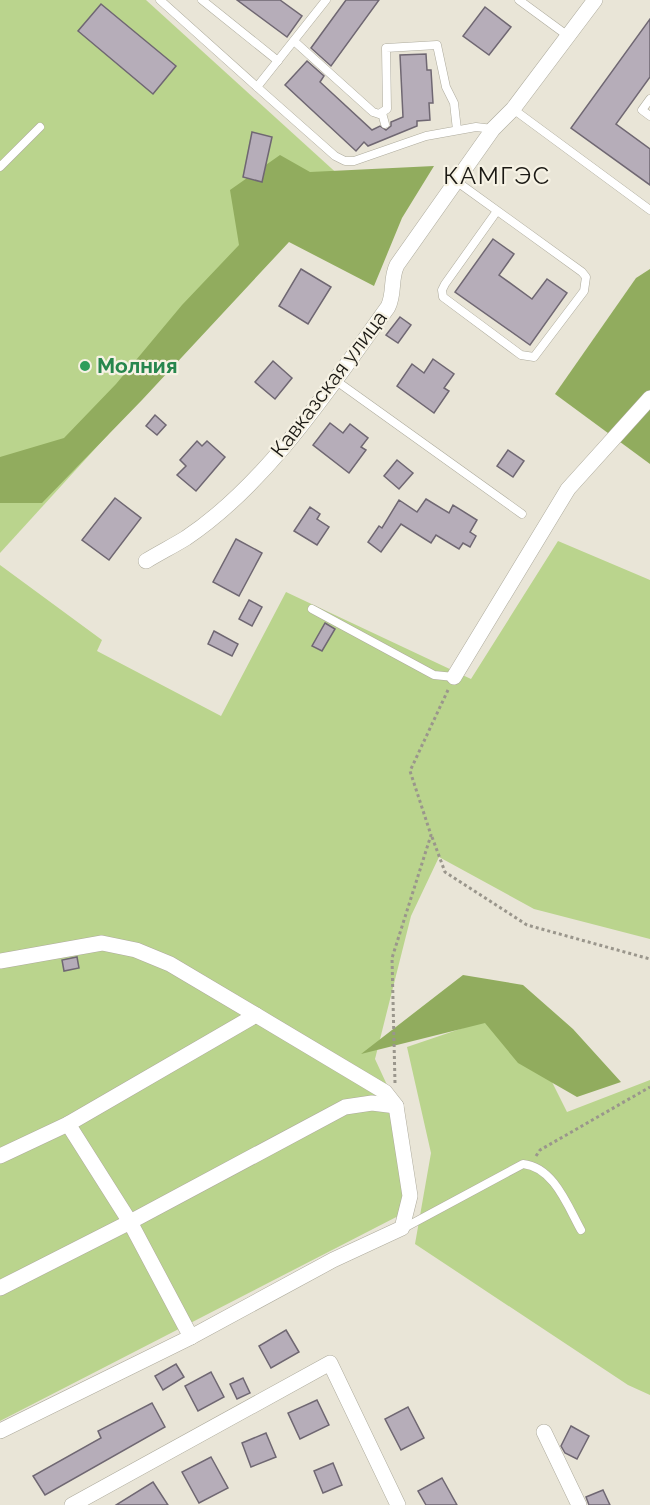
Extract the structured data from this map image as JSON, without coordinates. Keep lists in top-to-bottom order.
{
  "streets": {
    "street": ["Кавказская улица"]
  },
  "districts": ["КАМГЭС"],
  "places": ["Молния"]
}
